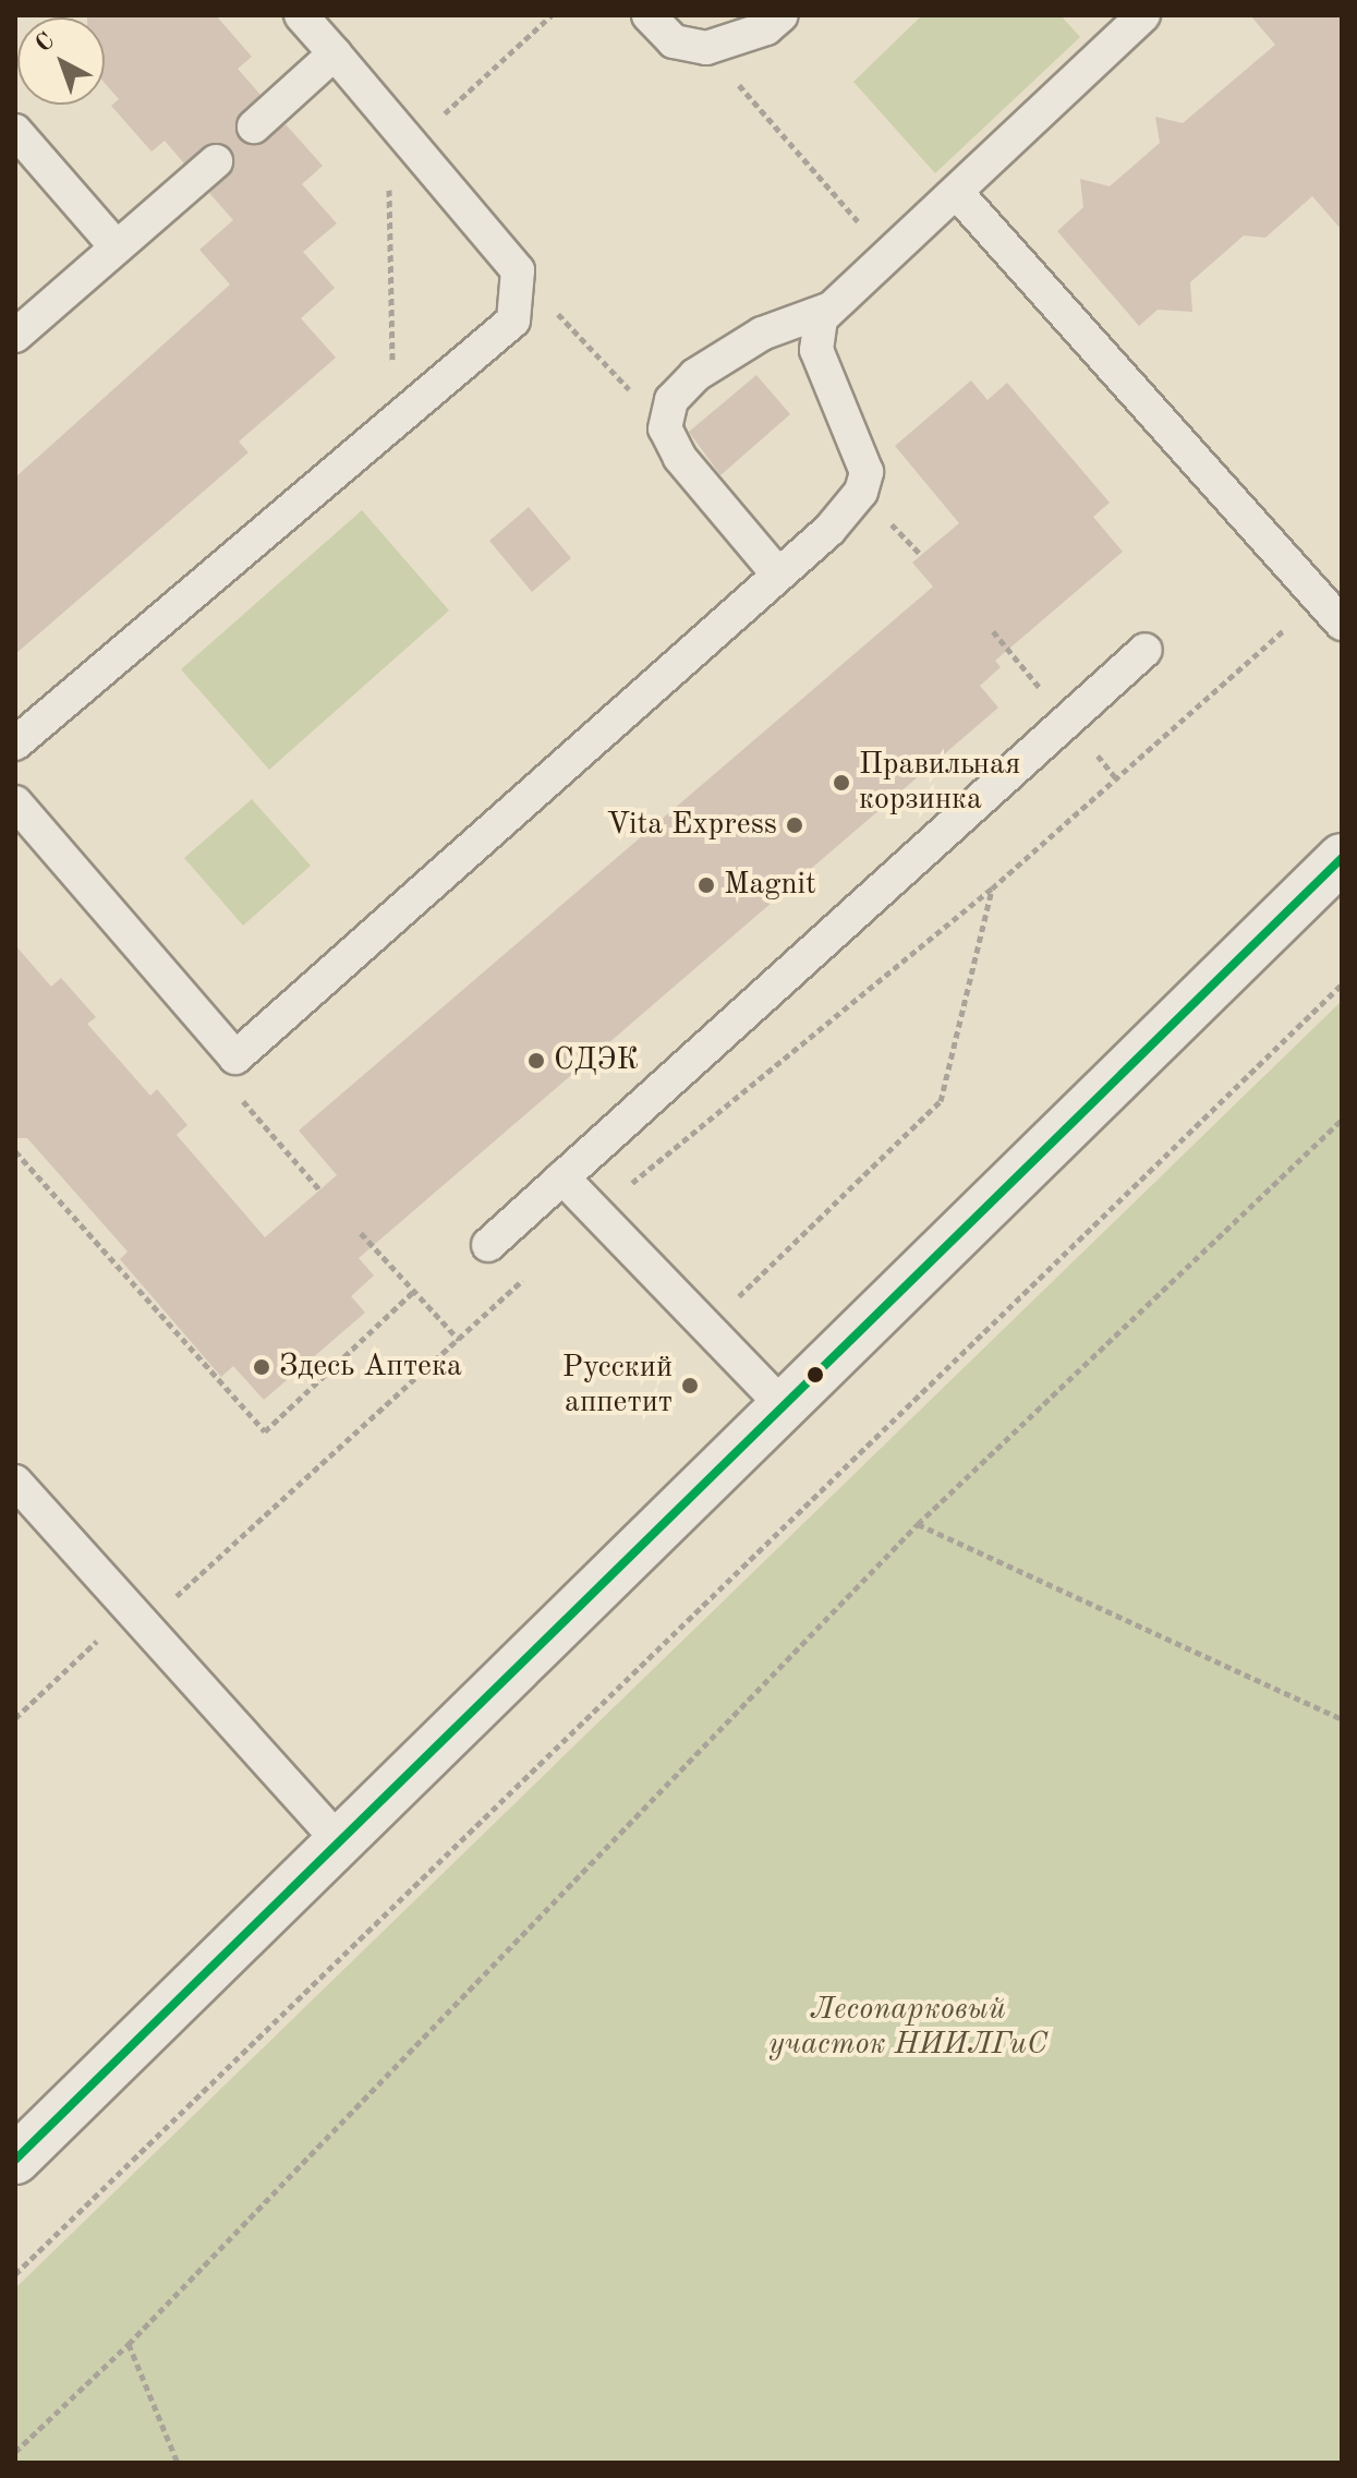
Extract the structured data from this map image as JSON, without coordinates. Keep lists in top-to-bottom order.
{
  "parks": ["Лесопарковый участок НИИЛГиС"],
  "places": [
    "Правильная корзинка",
    "Vita Express",
    "Magnit",
    "СДЭК",
    "Здесь Аптека",
    "Русский аппетит"
  ],
  "north": "top left"
}
